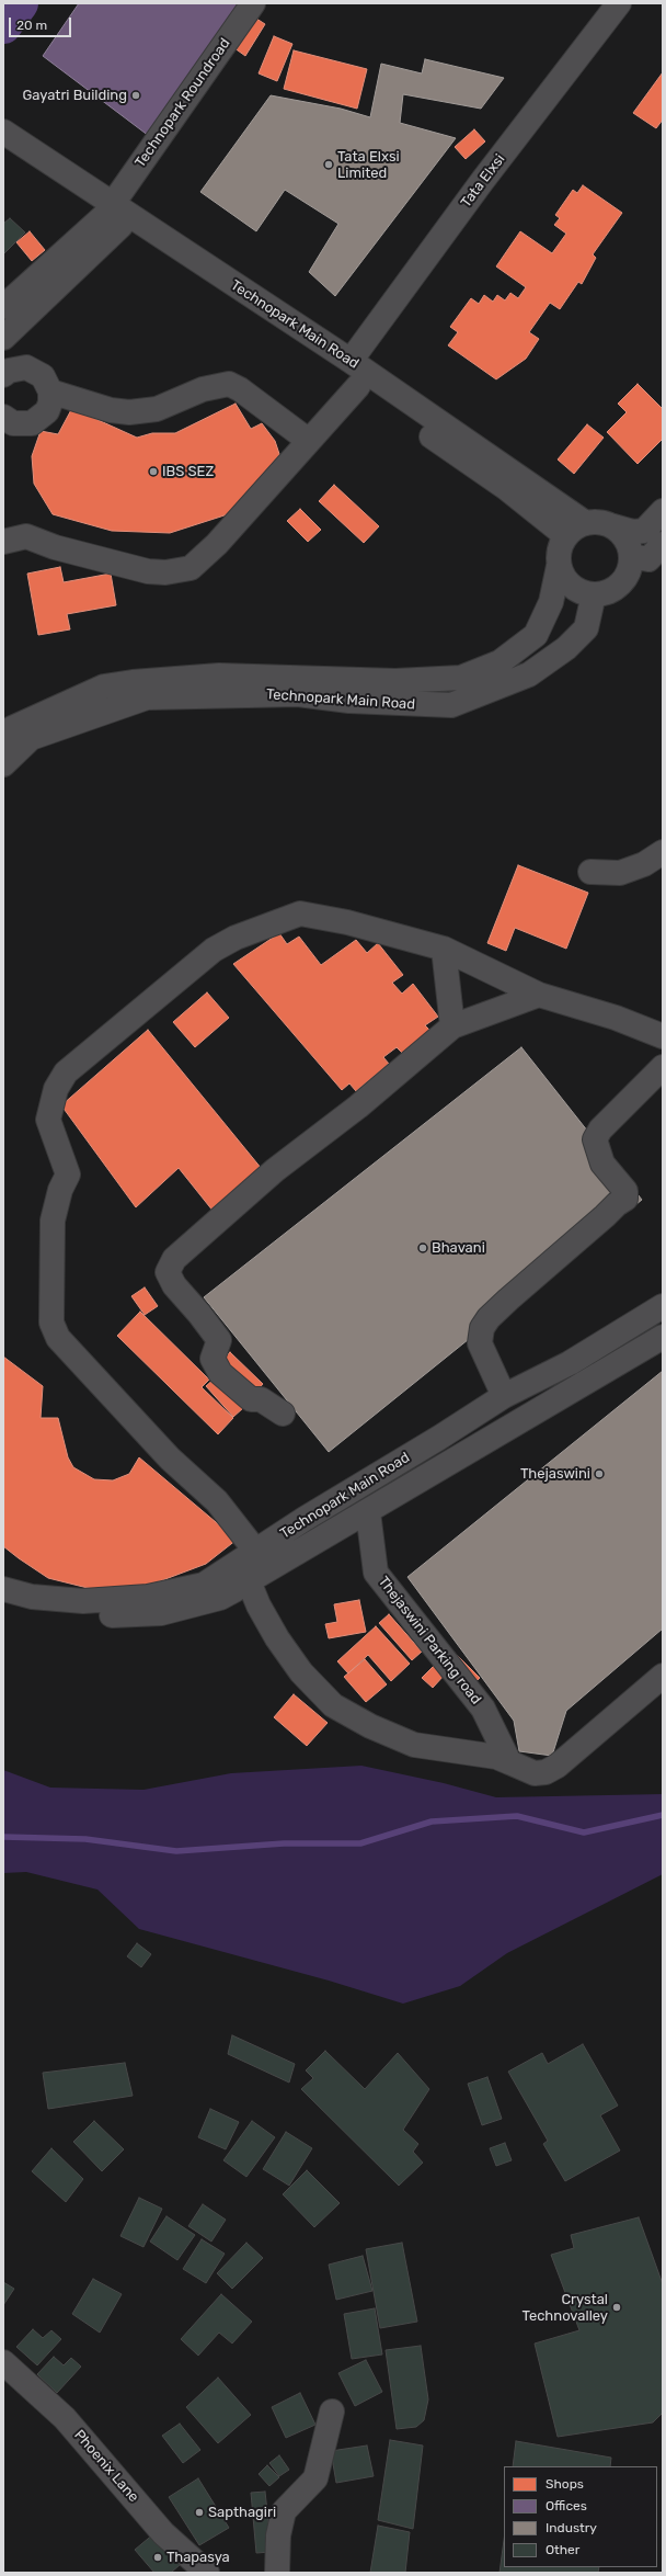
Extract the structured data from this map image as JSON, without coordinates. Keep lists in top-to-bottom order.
{
  "streets": {
    "street": [
      "Technopark Roundroad",
      "Tata Elxsi",
      "Technopark Main Road",
      "Thejaswini Parking road",
      "Phoenix Lane"
    ]
  },
  "crossings": [
    ["Technopark Roundroad", "Technopark Main Road"],
    ["Tata Elxsi", "Technopark Main Road"],
    ["Technopark Main Road", "Thejaswini Parking road"]
  ],
  "places": [
    "Gayatri Building",
    "Tata Elxsi Limited",
    "IBS SEZ",
    "Bhavani",
    "Thejaswini",
    "Crystal Technovalley",
    "Sapthagiri",
    "Thapasya"
  ],
  "legend": [
    "Shops",
    "Offices",
    "Industry",
    "Other"
  ],
  "scale_bar": "20 m"
}
